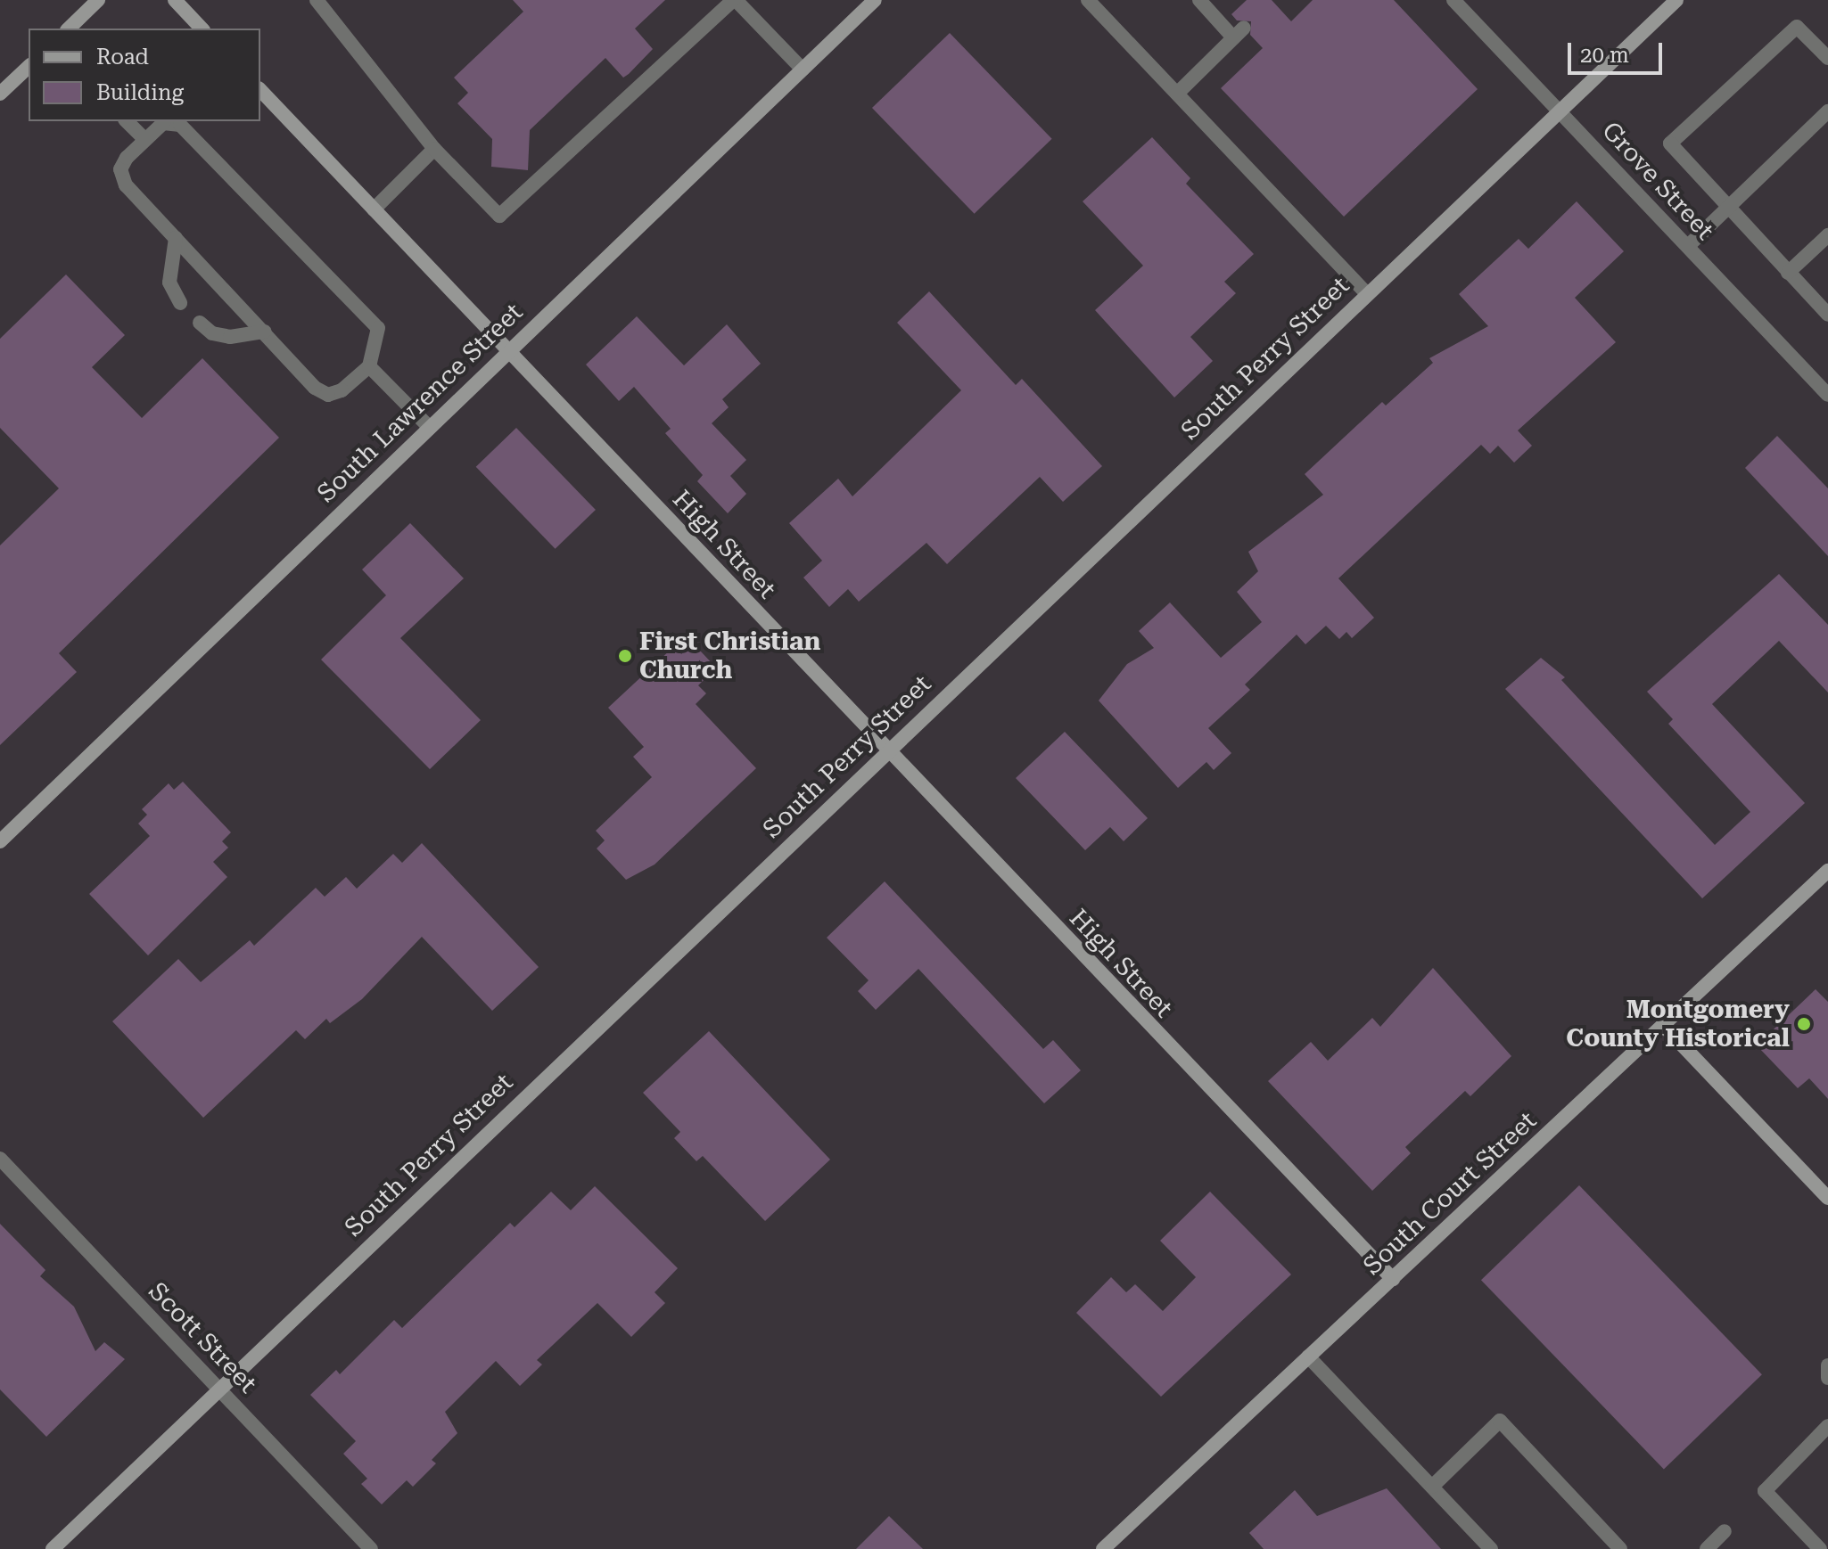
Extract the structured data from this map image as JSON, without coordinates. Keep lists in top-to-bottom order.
{
  "streets": {
    "main road": [
      "South Perry Street",
      "South Lawrence Street",
      "High Street",
      "South Court Street"
    ],
    "street": ["Grove Street", "Scott Street"]
  },
  "crossings": [
    ["Grove Street", "South Perry Street"],
    ["South Perry Street", "High Street"],
    ["South Perry Street", "Scott Street"],
    ["South Lawrence Street", "High Street"],
    ["High Street", "South Court Street"]
  ],
  "places": ["First Christian Church", "Montgomery County Historical"],
  "legend": ["Road", "Building"],
  "scale_bar": "20 m"
}
